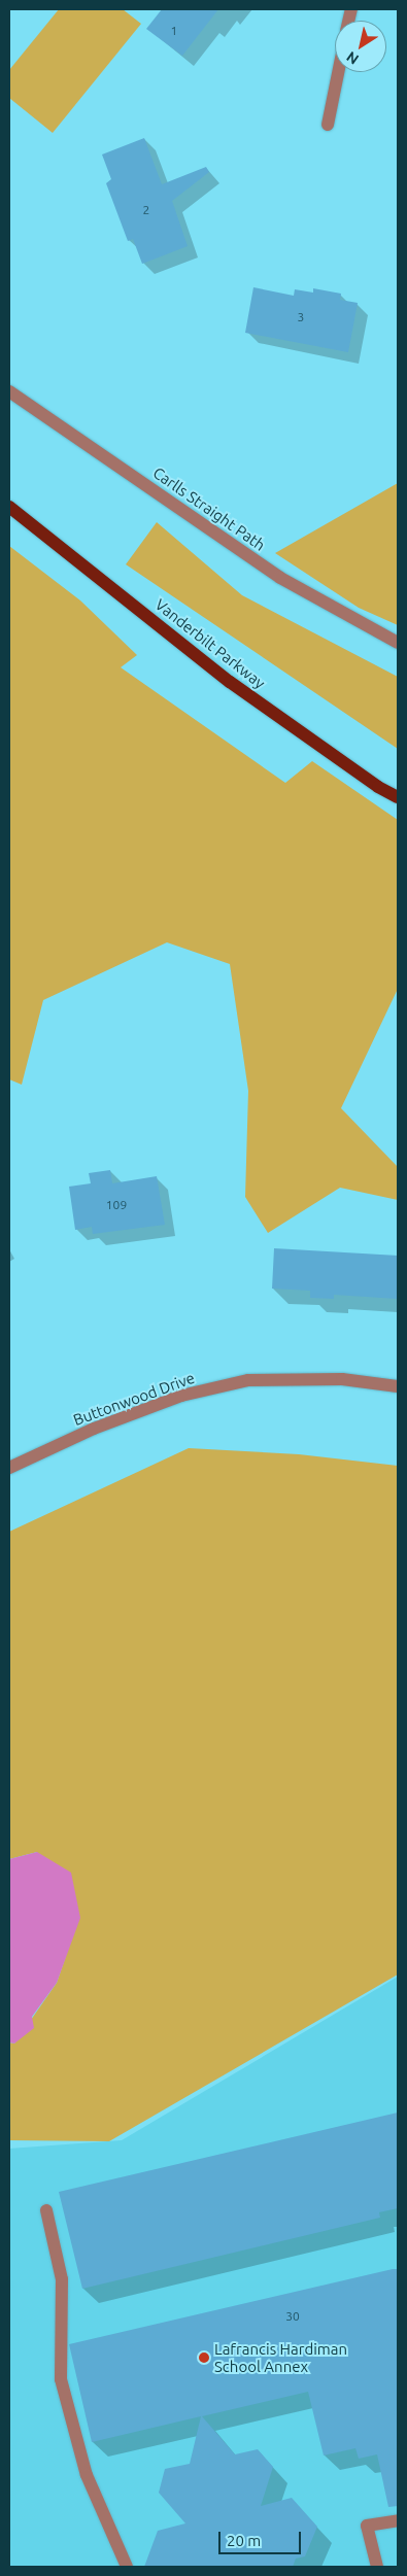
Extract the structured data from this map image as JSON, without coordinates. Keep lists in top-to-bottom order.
{
  "streets": {
    "main road": ["Vanderbilt Parkway"],
    "street": ["Carlls Straight Path", "Buttonwood Drive"]
  },
  "places": ["Lafrancis Hardiman School Annex"],
  "house_numbers": [
    "1",
    "2",
    "3",
    "109",
    "30"
  ],
  "scale_bar": "20 m",
  "north": "bottom left"
}
